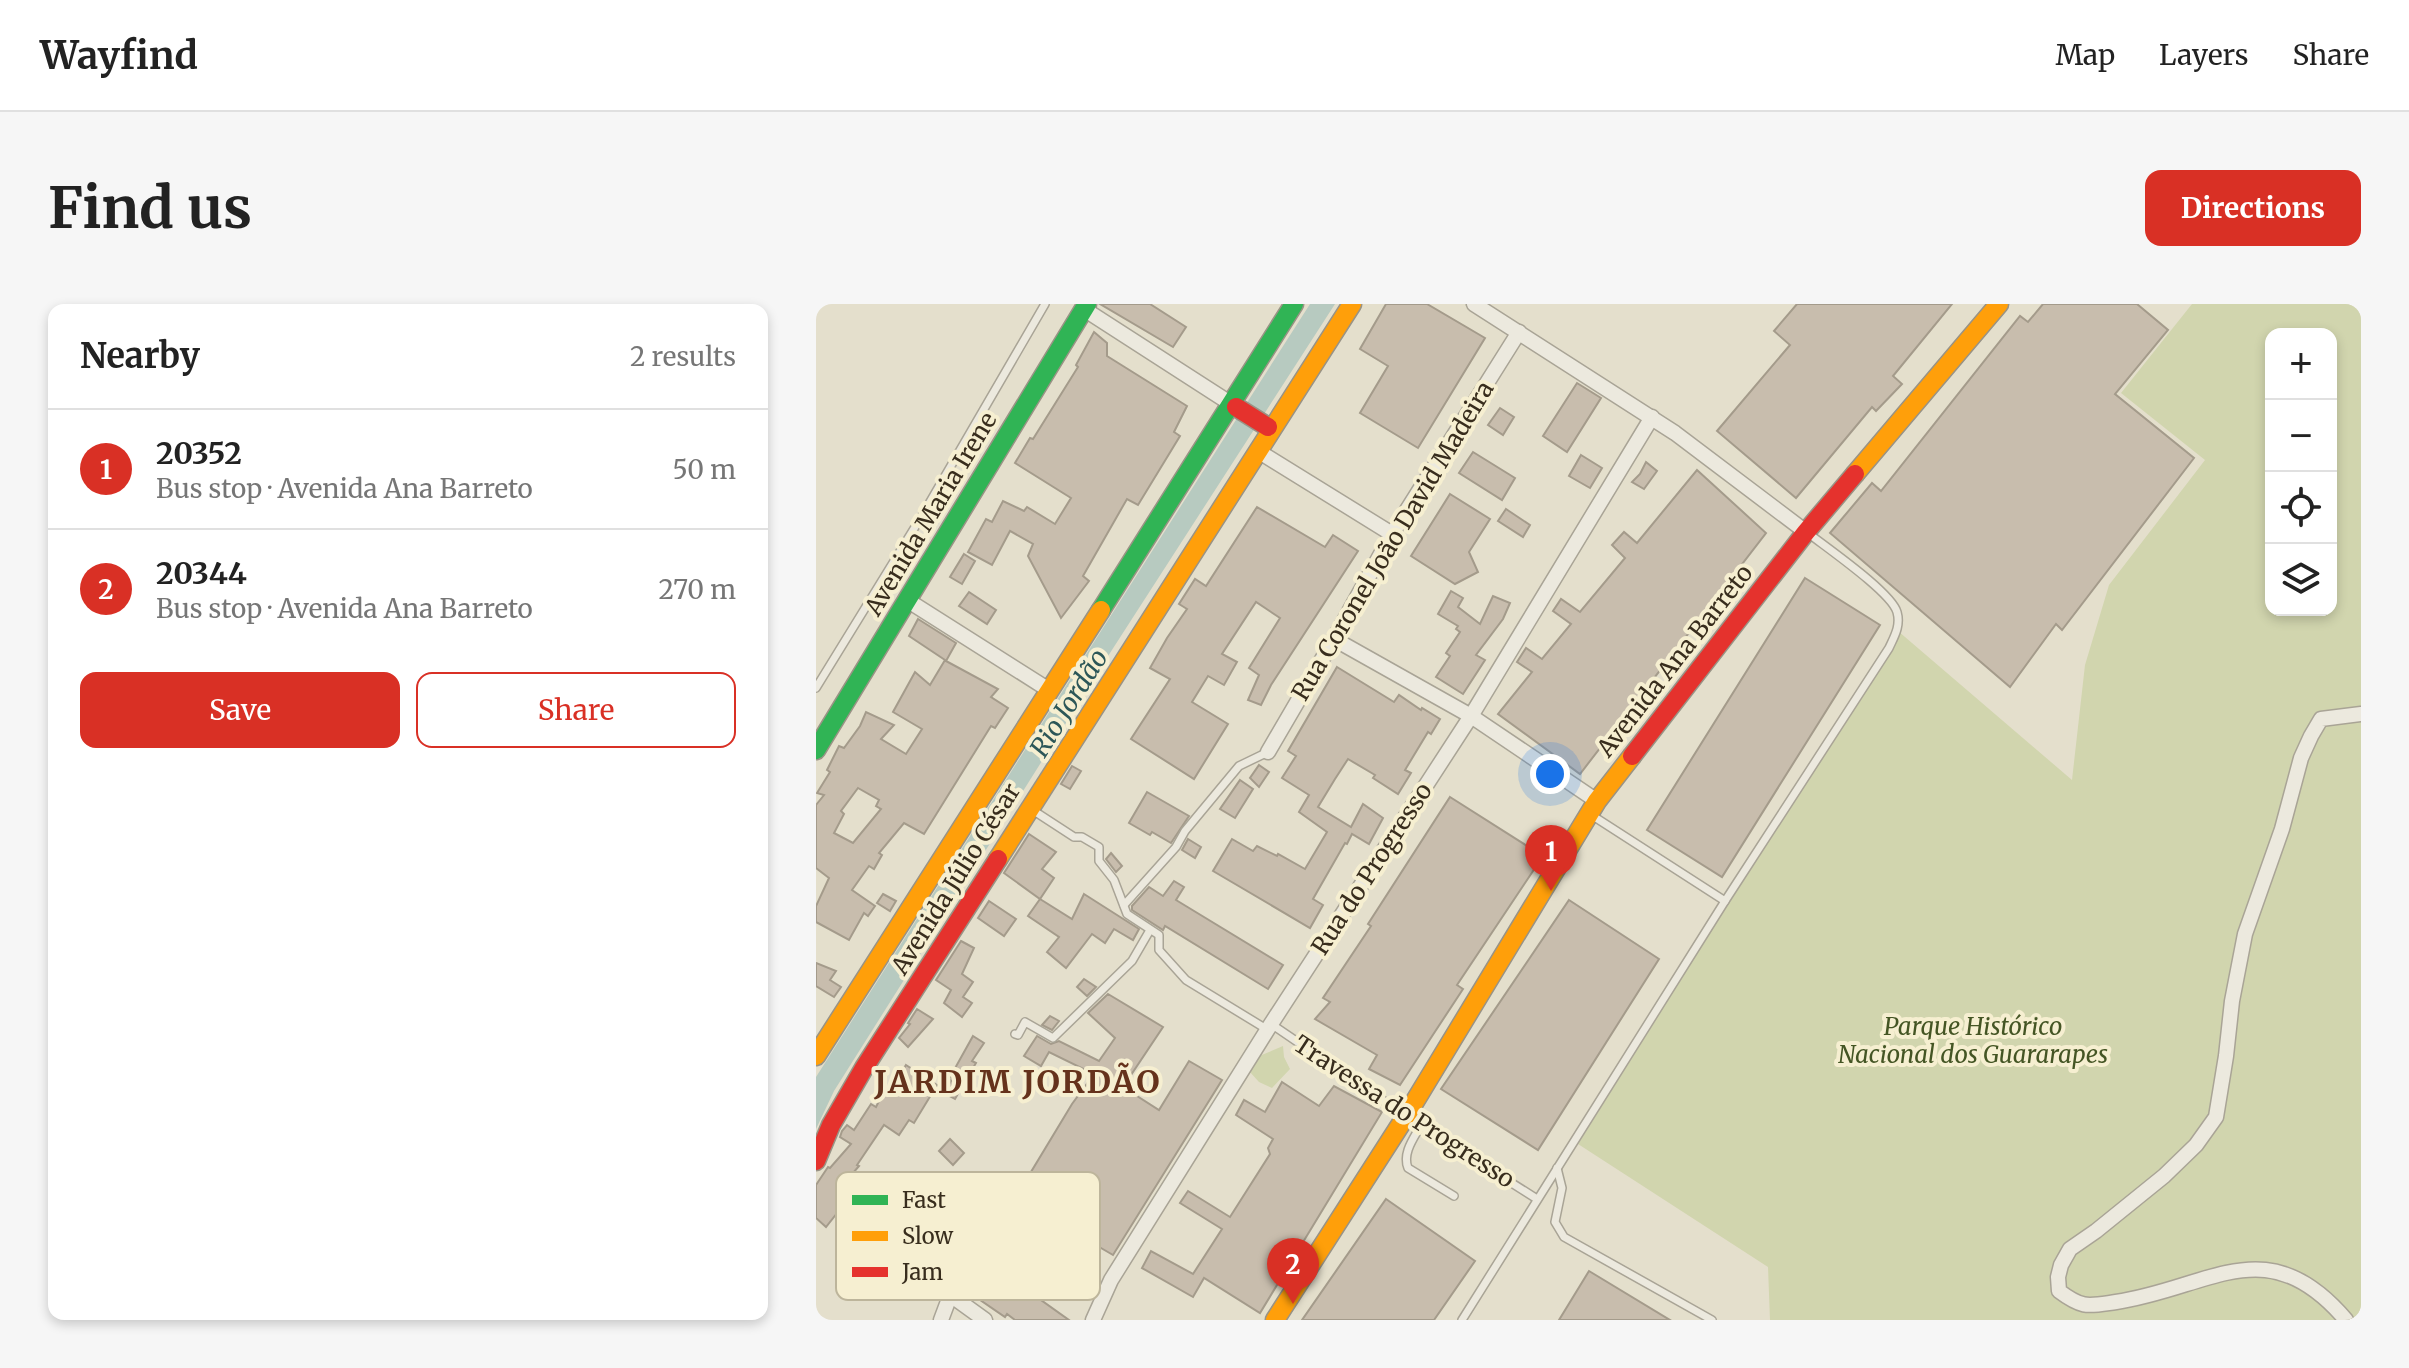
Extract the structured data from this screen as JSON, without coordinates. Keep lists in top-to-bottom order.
{
  "streets": {
    "street": [
      "Avenida Maria Irene",
      "Rua Coronel João David Madeira",
      "Avenida Ana Barreto",
      "Rua do Progresso",
      "Avenida Júlio César"
    ],
    "lane": ["Travessa do Progresso"]
  },
  "crossings": [
    ["Avenida Ana Barreto", "Travessa do Progresso"],
    ["Rua do Progresso", "Travessa do Progresso"],
    ["Avenida Júlio César", "Travessa do Progresso"]
  ],
  "districts": ["JARDIM JORDÃO"],
  "water": ["Rio Jordão"],
  "parks": ["Parque Histórico Nacional dos Guararapes"],
  "legend": ["Fast", "Slow", "Jam"],
  "page": {
    "header": "Wayfind",
    "nav": ["Map", "Layers", "Share"],
    "buttons": [
      "Directions",
      ["Save", "Share"]
    ],
    "title": "Find us",
    "heading": ["Nearby", "2 results"],
    "map_buttons": ["+", "−"],
    "list": [
      {
        "mark": "1",
        "name": "20352",
        "note": "Bus stop · Avenida Ana Barreto",
        "value": "50 m"
      },
      {
        "mark": "2",
        "name": "20344",
        "note": "Bus stop · Avenida Ana Barreto",
        "value": "270 m"
      }
    ],
    "pins": ["1", "2"]
  }
}
